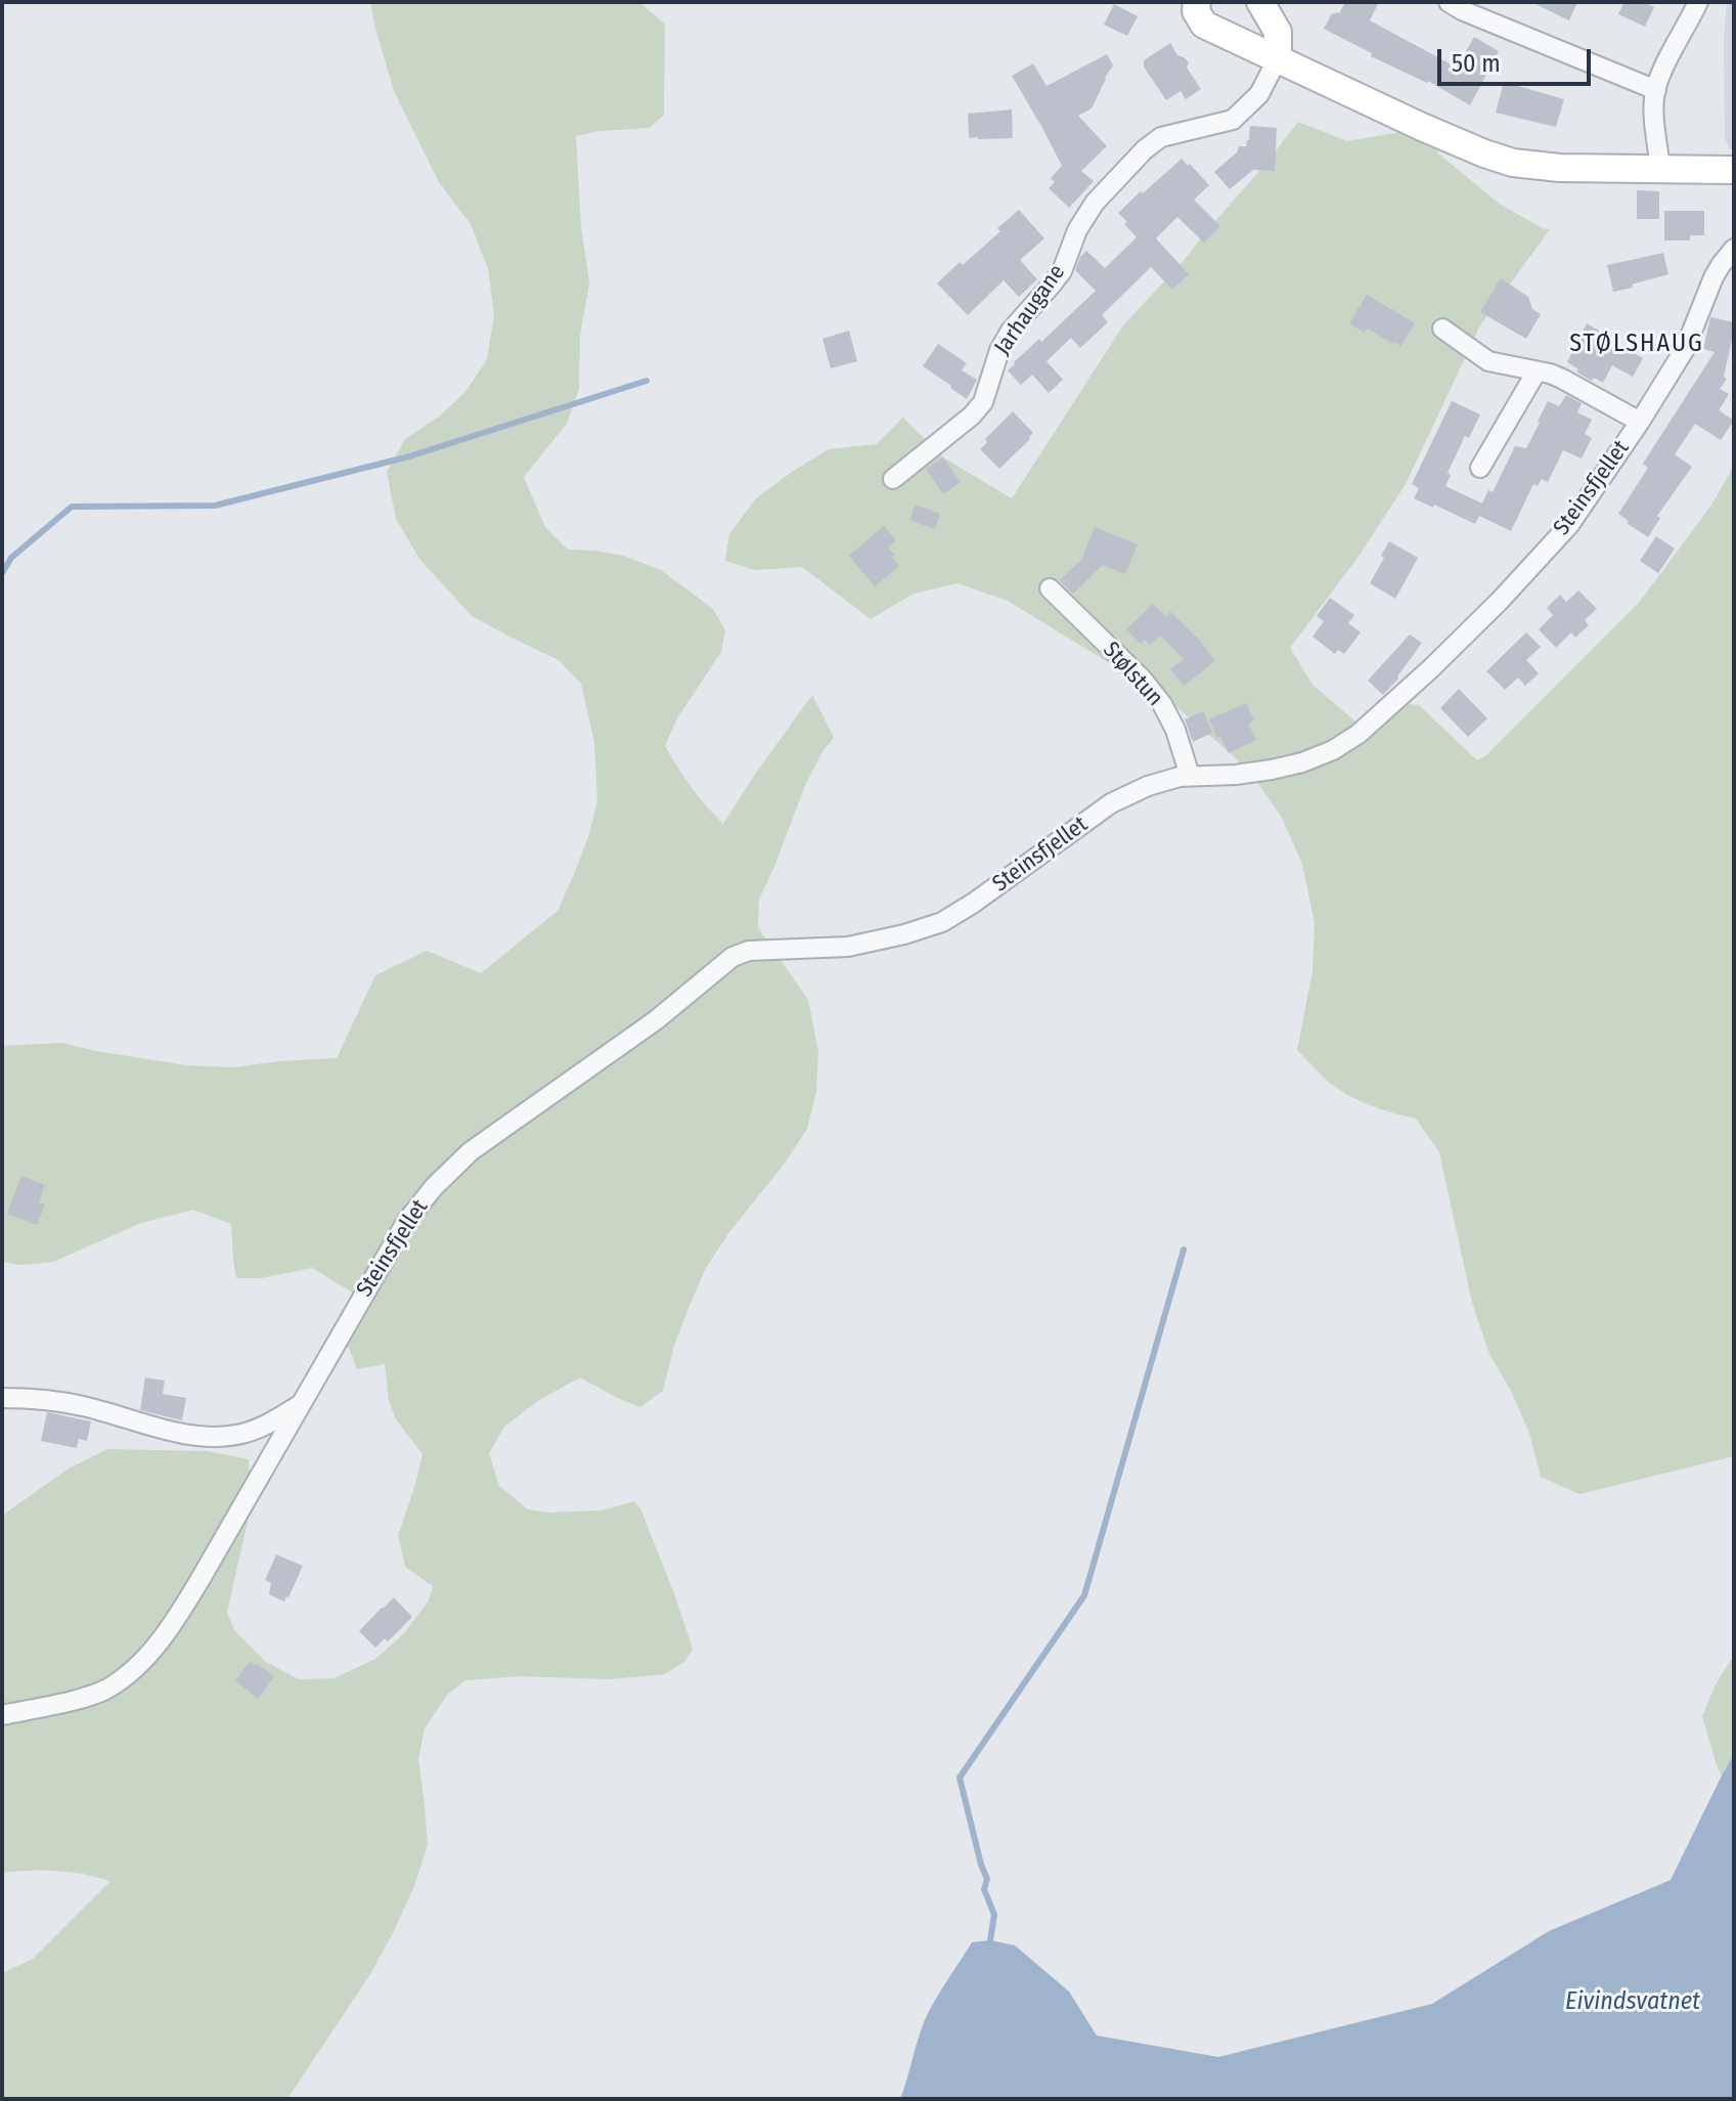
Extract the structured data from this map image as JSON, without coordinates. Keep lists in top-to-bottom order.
{
  "streets": {
    "street": ["Jarhaugane", "Steinsfjellet", "Stølstun"]
  },
  "crossings": [
    ["Steinsfjellet", "Stølstun"]
  ],
  "districts": ["STØLSHAUG"],
  "water": ["Eivindsvatnet"],
  "scale_bar": "50 m"
}
